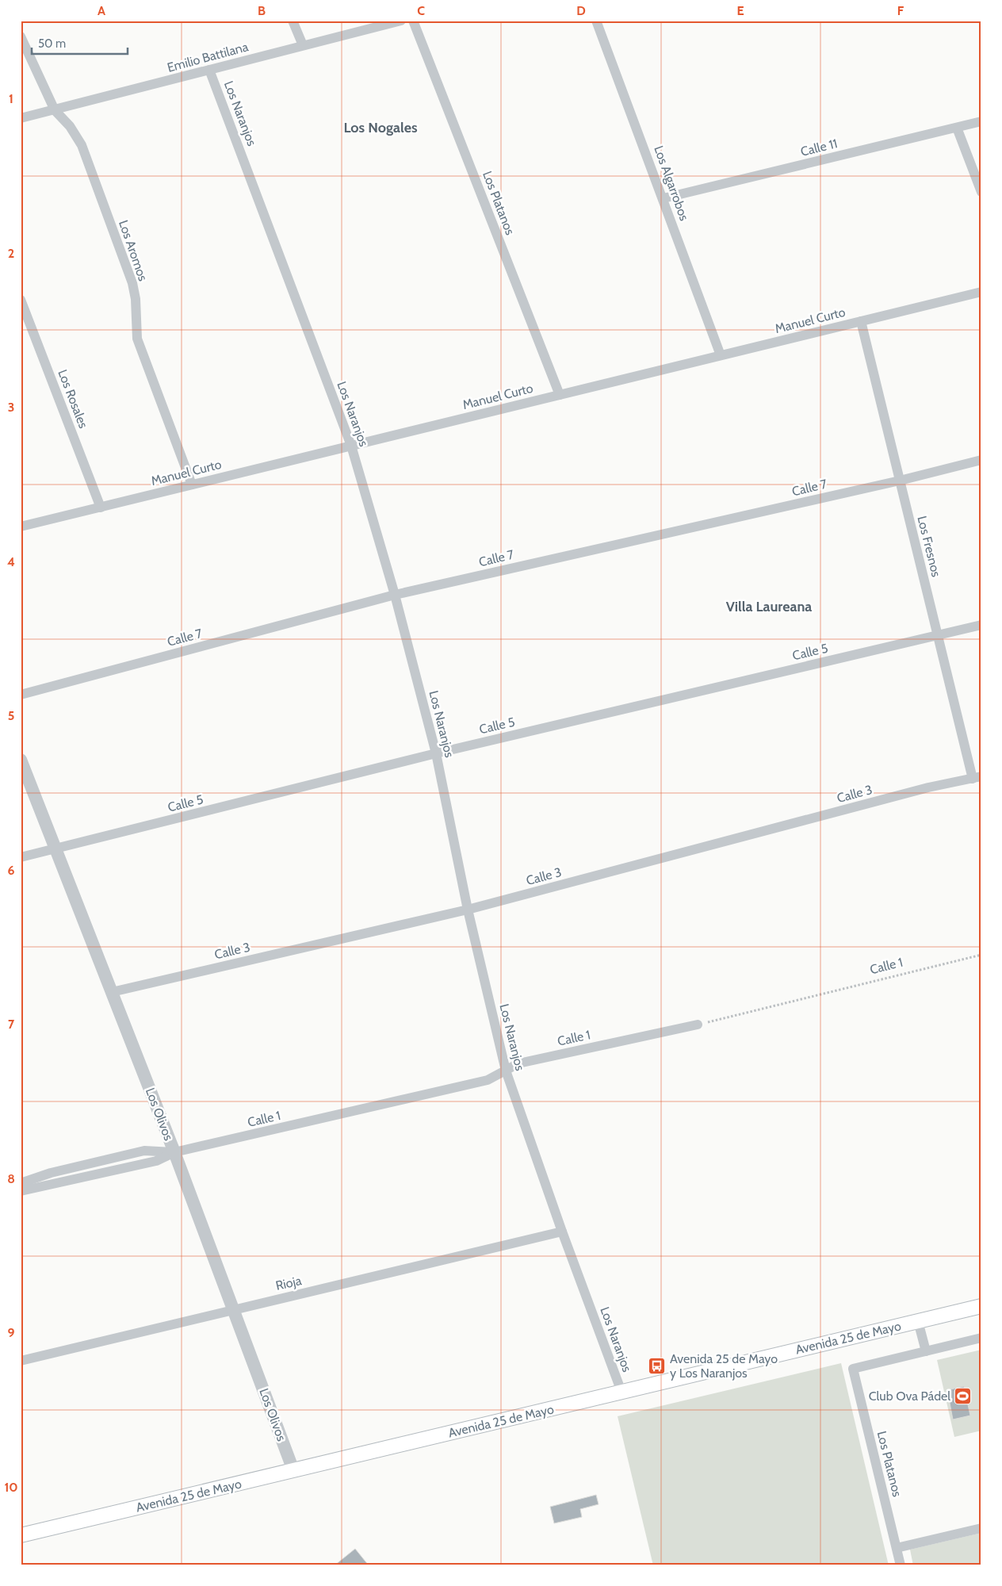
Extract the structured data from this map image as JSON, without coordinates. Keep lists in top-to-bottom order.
{
  "streets": {
    "main road": ["Avenida 25 de Mayo"],
    "street": [
      "Emilio Battilana",
      "Los Naranjos",
      "Calle 11",
      "Los Algarrobos",
      "Los Platanos",
      "Los Aromos",
      "Manuel Curto",
      "Los Rosales",
      "Calle 7",
      "Los Fresnos",
      "Calle 5",
      "Calle 3",
      "Calle 1",
      "Los Olivos",
      "Rioja"
    ]
  },
  "crossings": [
    ["Emilio Battilana", "Los Naranjos"],
    ["Emilio Battilana", "Los Aromos"],
    ["Los Naranjos", "Manuel Curto"],
    ["Los Naranjos", "Calle 7"],
    ["Los Naranjos", "Calle 5"],
    ["Los Naranjos", "Calle 3"],
    ["Los Naranjos", "Calle 1"],
    ["Los Naranjos", "Rioja"],
    ["Los Naranjos", "Avenida 25 de Mayo"],
    ["Calle 11", "Los Algarrobos"],
    ["Los Algarrobos", "Manuel Curto"],
    ["Los Platanos", "Manuel Curto"],
    ["Los Aromos", "Manuel Curto"],
    ["Manuel Curto", "Los Rosales"],
    ["Manuel Curto", "Los Fresnos"],
    ["Calle 7", "Los Fresnos"],
    ["Los Fresnos", "Calle 5"],
    ["Los Fresnos", "Calle 3"],
    ["Calle 5", "Los Olivos"],
    ["Calle 3", "Los Olivos"],
    ["Calle 1", "Los Olivos"],
    ["Los Olivos", "Rioja"],
    ["Los Olivos", "Avenida 25 de Mayo"]
  ],
  "districts": ["Los Nogales", "Villa Laureana"],
  "places": {
    "bus stop": ["Avenida 25 de Mayo y Los Naranjos"],
    "sports": ["Club Ova Pádel"]
  },
  "scale_bar": "50 m",
  "grid": {
    "columns": [
      "A",
      "B",
      "C",
      "D",
      "E",
      "F"
    ],
    "rows": [
      "1",
      "2",
      "3",
      "4",
      "5",
      "6",
      "7",
      "8",
      "9",
      "10"
    ]
  }
}
